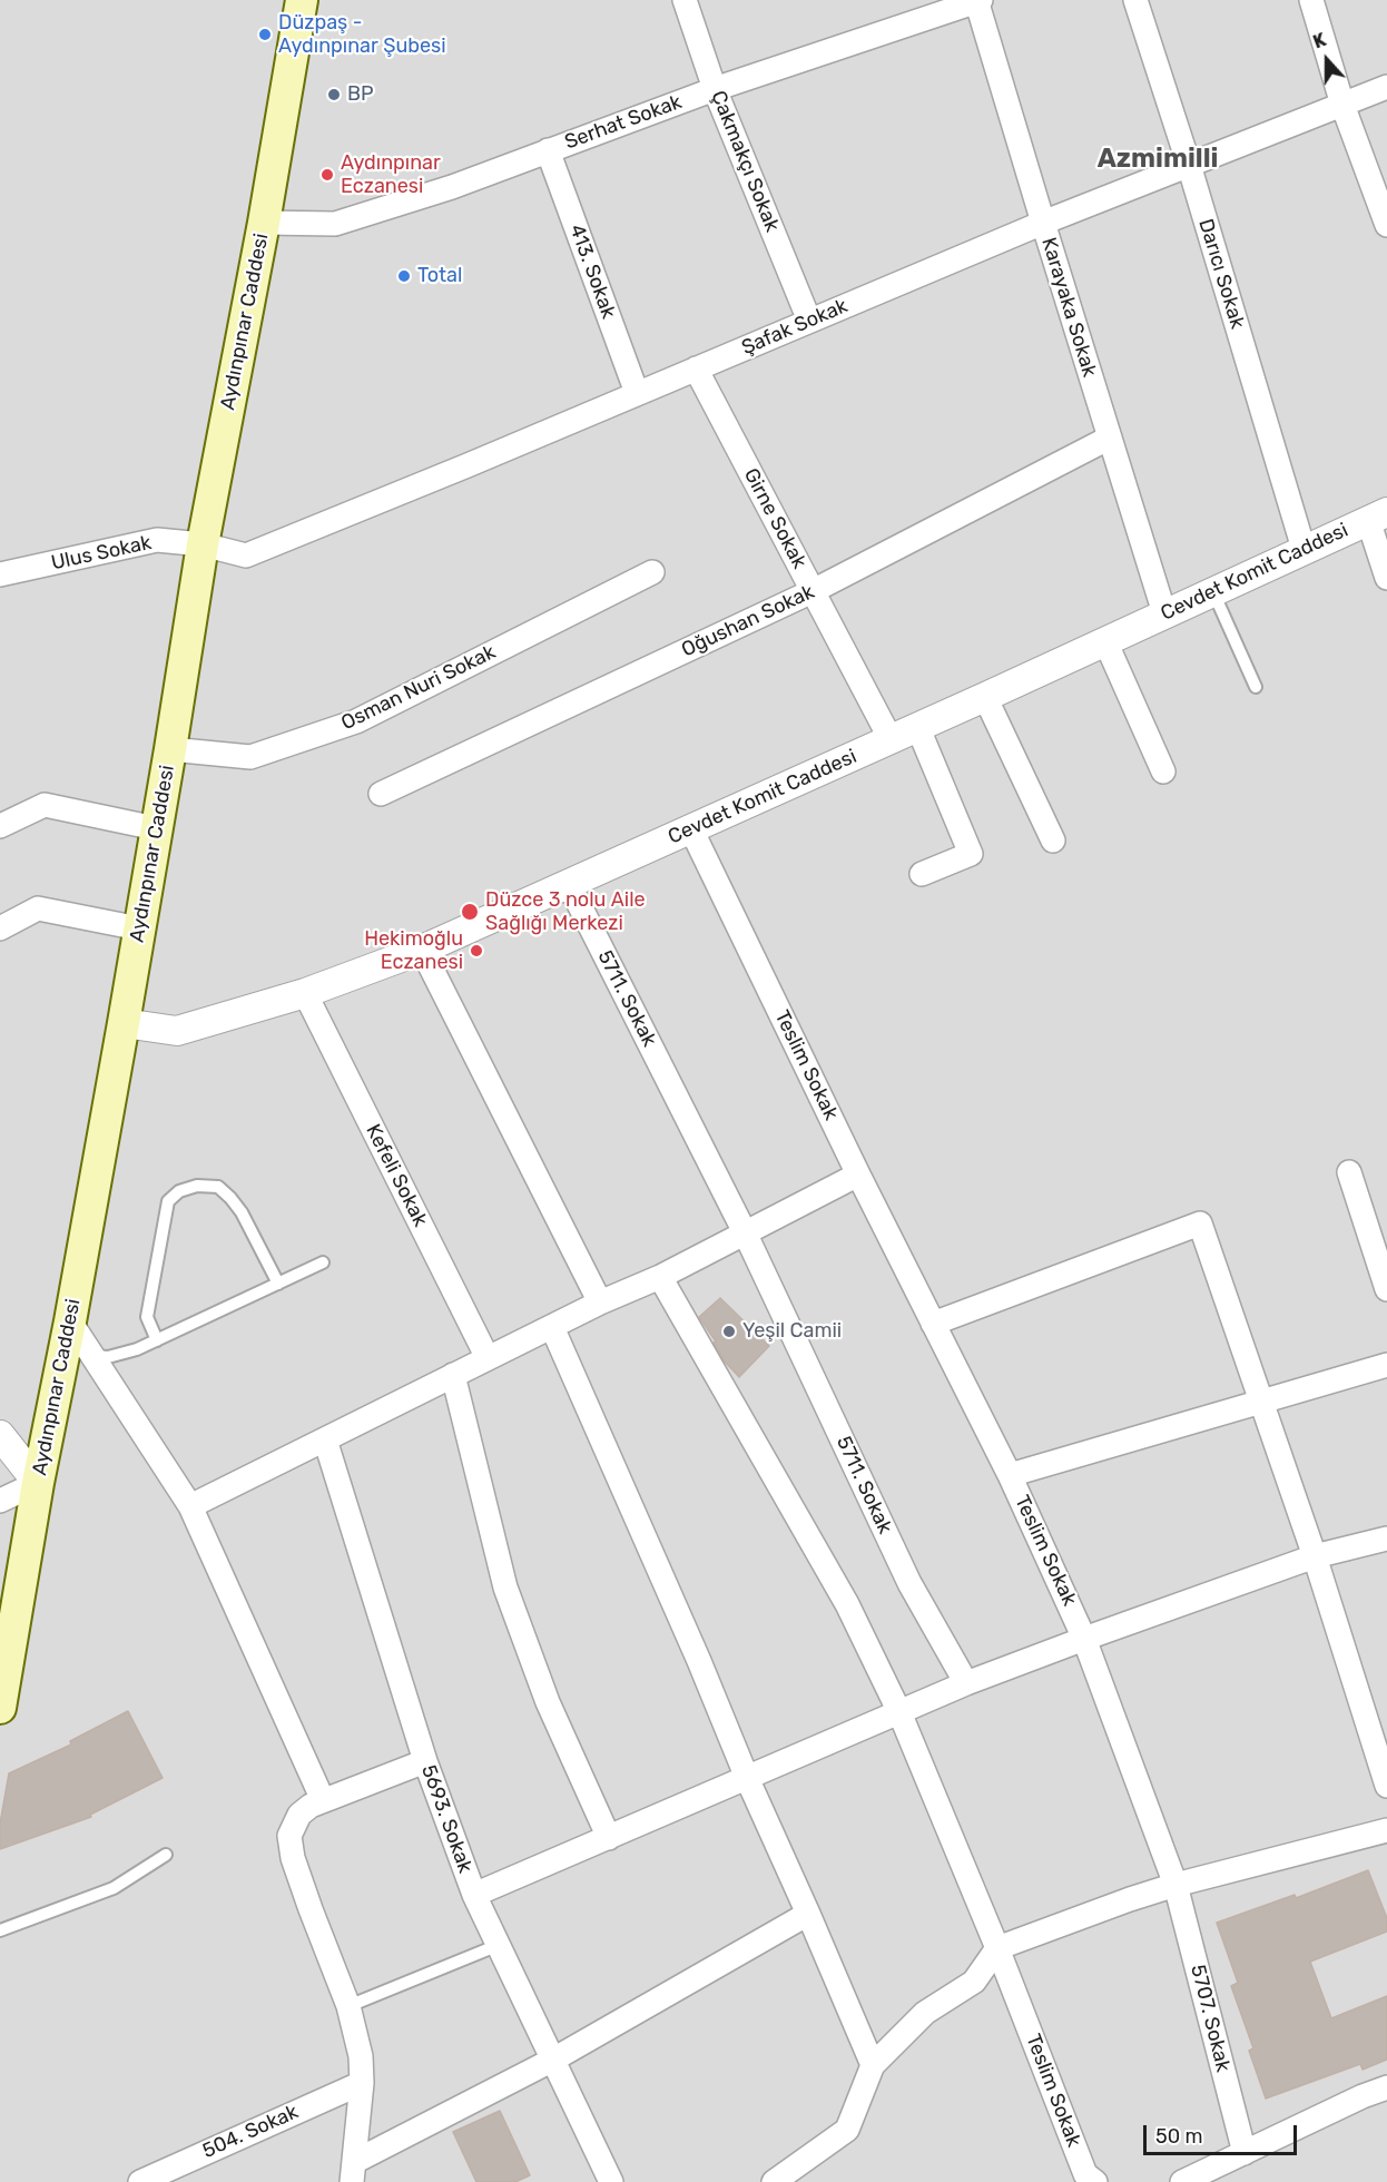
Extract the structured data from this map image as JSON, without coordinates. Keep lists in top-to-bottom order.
{
  "streets": {
    "main road": ["Aydınpınar Caddesi"],
    "street": [
      "Serhat Sokak",
      "Çakmakçı Sokak",
      "413. Sokak",
      "Darıcı Sokak",
      "Karayaka Sokak",
      "Şafak Sokak",
      "Girne Sokak",
      "Ulus Sokak",
      "Cevdet Komit Caddesi",
      "Oğushan Sokak",
      "Osman Nuri Sokak",
      "5711. Sokak",
      "Teslim Sokak",
      "Kefeli Sokak",
      "5693. Sokak",
      "5707. Sokak",
      "504. Sokak"
    ]
  },
  "crossings": [
    ["Serhat Sokak", "Çakmakçı Sokak"],
    ["Serhat Sokak", "413. Sokak"],
    ["Serhat Sokak", "Karayaka Sokak"],
    ["Serhat Sokak", "Aydınpınar Caddesi"],
    ["Çakmakçı Sokak", "Şafak Sokak"],
    ["413. Sokak", "Şafak Sokak"],
    ["Darıcı Sokak", "Şafak Sokak"],
    ["Darıcı Sokak", "Cevdet Komit Caddesi"],
    ["Karayaka Sokak", "Şafak Sokak"],
    ["Karayaka Sokak", "Cevdet Komit Caddesi"],
    ["Karayaka Sokak", "Oğushan Sokak"],
    ["Aydınpınar Caddesi", "Şafak Sokak"],
    ["Aydınpınar Caddesi", "Ulus Sokak"],
    ["Aydınpınar Caddesi", "Cevdet Komit Caddesi"],
    ["Aydınpınar Caddesi", "Osman Nuri Sokak"],
    ["Şafak Sokak", "Girne Sokak"],
    ["Şafak Sokak", "Ulus Sokak"],
    ["Girne Sokak", "Cevdet Komit Caddesi"],
    ["Girne Sokak", "Oğushan Sokak"],
    ["Cevdet Komit Caddesi", "5711. Sokak"],
    ["Cevdet Komit Caddesi", "Teslim Sokak"],
    ["Cevdet Komit Caddesi", "Kefeli Sokak"],
    ["Teslim Sokak", "5707. Sokak"]
  ],
  "districts": ["Azmimilli"],
  "places": [
    "Düzpaş - Aydınpınar Şubesi",
    "BP",
    "Aydınpınar Eczanesi",
    "Total",
    "Düzce 3 nolu Aile Sağlığı Merkezi",
    "Hekimoğlu Eczanesi",
    "Yeşil Camii"
  ],
  "scale_bar": "50 m",
  "north": "top"
}
